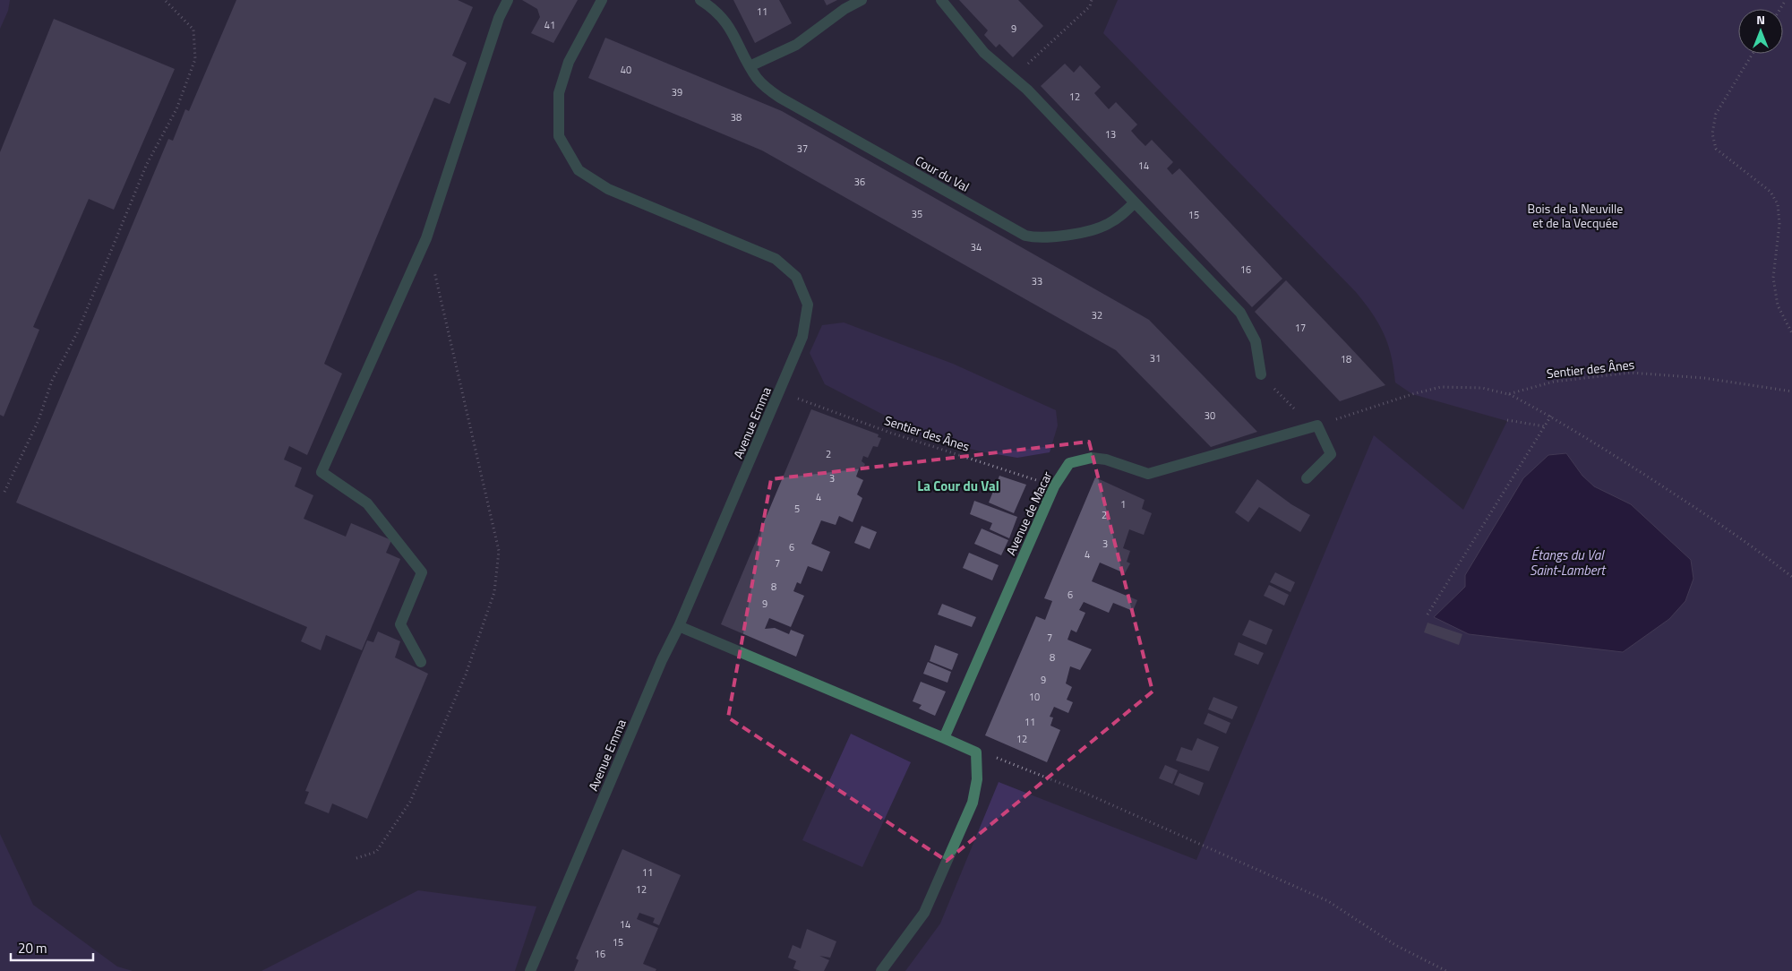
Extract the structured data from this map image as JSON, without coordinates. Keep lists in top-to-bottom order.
{
  "streets": {
    "street": ["Cour du Val", "Avenue Emma", "Avenue de Macar"],
    "path": ["Sentier des Ânes"]
  },
  "crossings": [
    ["Sentier des Ânes", "Avenue de Macar"]
  ],
  "districts": ["La Cour du Val"],
  "water": ["Étangs du Val Saint-Lambert"],
  "parks": ["Bois de la Neuville et de la Vecquée"],
  "house_numbers": [
    "11",
    "41",
    "9",
    "40",
    "39",
    "12",
    "38",
    "13",
    "37",
    "14",
    "36",
    "35",
    "15",
    "34",
    "16",
    "33",
    "32",
    "17",
    "31",
    "18",
    "30",
    "2",
    "3",
    "4",
    "1",
    "5",
    "2",
    "3",
    "6",
    "4",
    "7",
    "8",
    "6",
    "9",
    "7",
    "8",
    "9",
    "10",
    "11",
    "12",
    "11",
    "12",
    "14",
    "15",
    "16"
  ],
  "scale_bar": "20 m",
  "north": "top"
}
